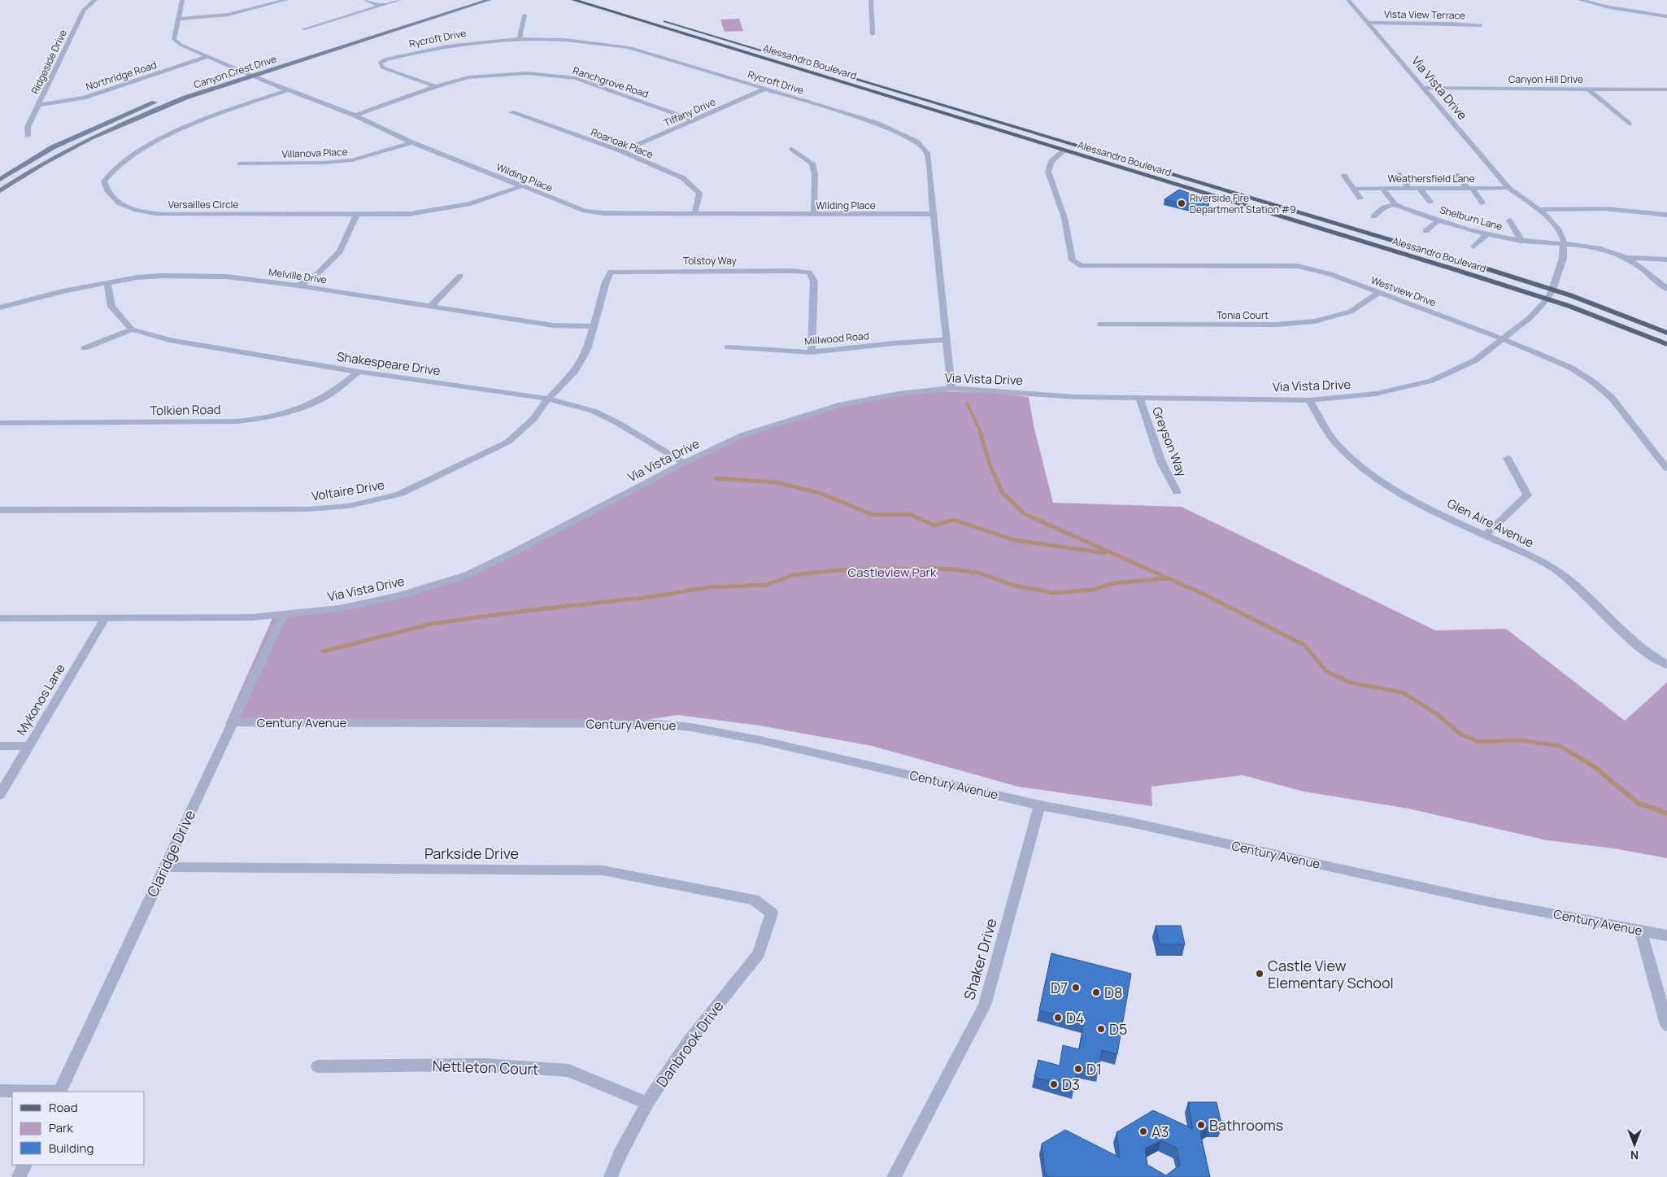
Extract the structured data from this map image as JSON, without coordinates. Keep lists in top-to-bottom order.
{
  "streets": {
    "main road": ["Alessandro Boulevard", "Canyon Crest Drive"],
    "street": [
      "Vista View Terrace",
      "Rycroft Drive",
      "Ridgeside Drive",
      "Northridge Road",
      "Canyon Hill Drive",
      "Ranchgrove Road",
      "Via Vista Drive",
      "Tiffany Drive",
      "Roanoak Place",
      "Villanova Place",
      "Wilding Place",
      "Weathersfield Lane",
      "Versailles Circle",
      "Shelburn Lane",
      "Tolstoy Way",
      "Melville Drive",
      "Westview Drive",
      "Tonia Court",
      "Millwood Road",
      "Shakespeare Drive",
      "Tolkien Road",
      "Greyson Way",
      "Voltaire Drive",
      "Glen Aire Avenue",
      "Mykonos Lane",
      "Century Avenue",
      "Claridge Drive",
      "Parkside Drive",
      "Shaker Drive",
      "Danbrook Drive",
      "Nettleton Court"
    ]
  },
  "crossings": [
    ["Vista View Terrace", "Via Vista Drive"],
    ["Rycroft Drive", "Ranchgrove Road"],
    ["Rycroft Drive", "Via Vista Drive"],
    ["Rycroft Drive", "Tiffany Drive"],
    ["Rycroft Drive", "Wilding Place"],
    ["Rycroft Drive", "Millwood Road"],
    ["Ridgeside Drive", "Northridge Road"],
    ["Alessandro Boulevard", "Via Vista Drive"],
    ["Alessandro Boulevard", "Westview Drive"],
    ["Canyon Crest Drive", "Wilding Place"],
    ["Northridge Road", "Wilding Place"],
    ["Canyon Hill Drive", "Via Vista Drive"],
    ["Ranchgrove Road", "Tiffany Drive"],
    ["Ranchgrove Road", "Wilding Place"],
    ["Via Vista Drive", "Weathersfield Lane"],
    ["Via Vista Drive", "Shelburn Lane"],
    ["Via Vista Drive", "Westview Drive"],
    ["Via Vista Drive", "Shakespeare Drive"],
    ["Via Vista Drive", "Greyson Way"],
    ["Via Vista Drive", "Glen Aire Avenue"],
    ["Via Vista Drive", "Mykonos Lane"],
    ["Via Vista Drive", "Claridge Drive"],
    ["Tiffany Drive", "Roanoak Place"],
    ["Roanoak Place", "Wilding Place"],
    ["Villanova Place", "Wilding Place"],
    ["Wilding Place", "Versailles Circle"],
    ["Tolstoy Way", "Millwood Road"],
    ["Tolstoy Way", "Voltaire Drive"],
    ["Melville Drive", "Voltaire Drive"],
    ["Westview Drive", "Tonia Court"],
    ["Shakespeare Drive", "Tolkien Road"],
    ["Shakespeare Drive", "Voltaire Drive"],
    ["Century Avenue", "Claridge Drive"],
    ["Century Avenue", "Shaker Drive"],
    ["Claridge Drive", "Parkside Drive"],
    ["Parkside Drive", "Danbrook Drive"],
    ["Danbrook Drive", "Nettleton Court"]
  ],
  "parks": ["Castleview Park"],
  "places": [
    "Riverside Fire Department Station #9",
    "Castle View Elementary School",
    "D7",
    "D8",
    "D4",
    "D5",
    "D1",
    "D3",
    "Bathrooms",
    "A3"
  ],
  "legend": ["Road", "Park", "Building"],
  "north": "bottom"
}
